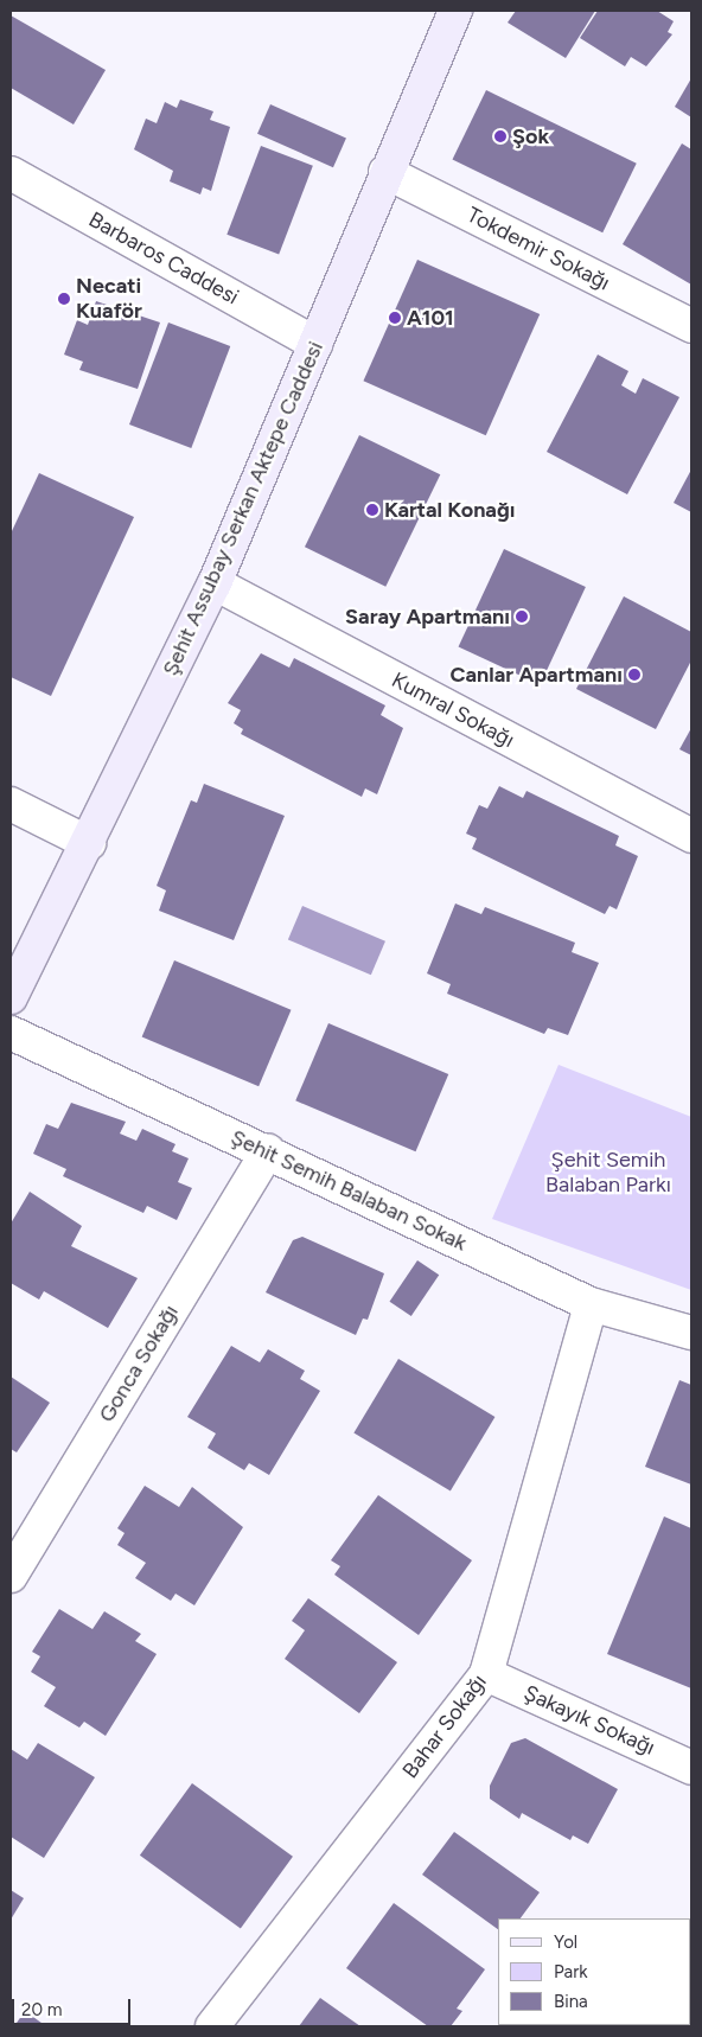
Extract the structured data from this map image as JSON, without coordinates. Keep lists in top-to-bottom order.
{
  "streets": {
    "street": [
      "Tokdemir Sokağı",
      "Barbaros Caddesi",
      "Şehit Assubay Serkan Aktepe Caddesi",
      "Kumral Sokağı",
      "Şehit Semih Balaban Sokak",
      "Gonca Sokağı",
      "Şakayık Sokağı",
      "Bahar Sokağı"
    ]
  },
  "crossings": [
    ["Tokdemir Sokağı", "Şehit Assubay Serkan Aktepe Caddesi"],
    ["Barbaros Caddesi", "Şehit Assubay Serkan Aktepe Caddesi"],
    ["Şehit Assubay Serkan Aktepe Caddesi", "Kumral Sokağı"],
    ["Şehit Semih Balaban Sokak", "Gonca Sokağı"],
    ["Şehit Semih Balaban Sokak", "Bahar Sokağı"],
    ["Şakayık Sokağı", "Bahar Sokağı"]
  ],
  "parks": ["Şehit Semih Balaban Parkı"],
  "places": [
    "Şok",
    "Necati Kuaför",
    "A101",
    "Kartal Konağı",
    "Saray Apartmanı",
    "Canlar Apartmanı"
  ],
  "legend": ["Yol", "Park", "Bina"],
  "scale_bar": "20 m"
}
